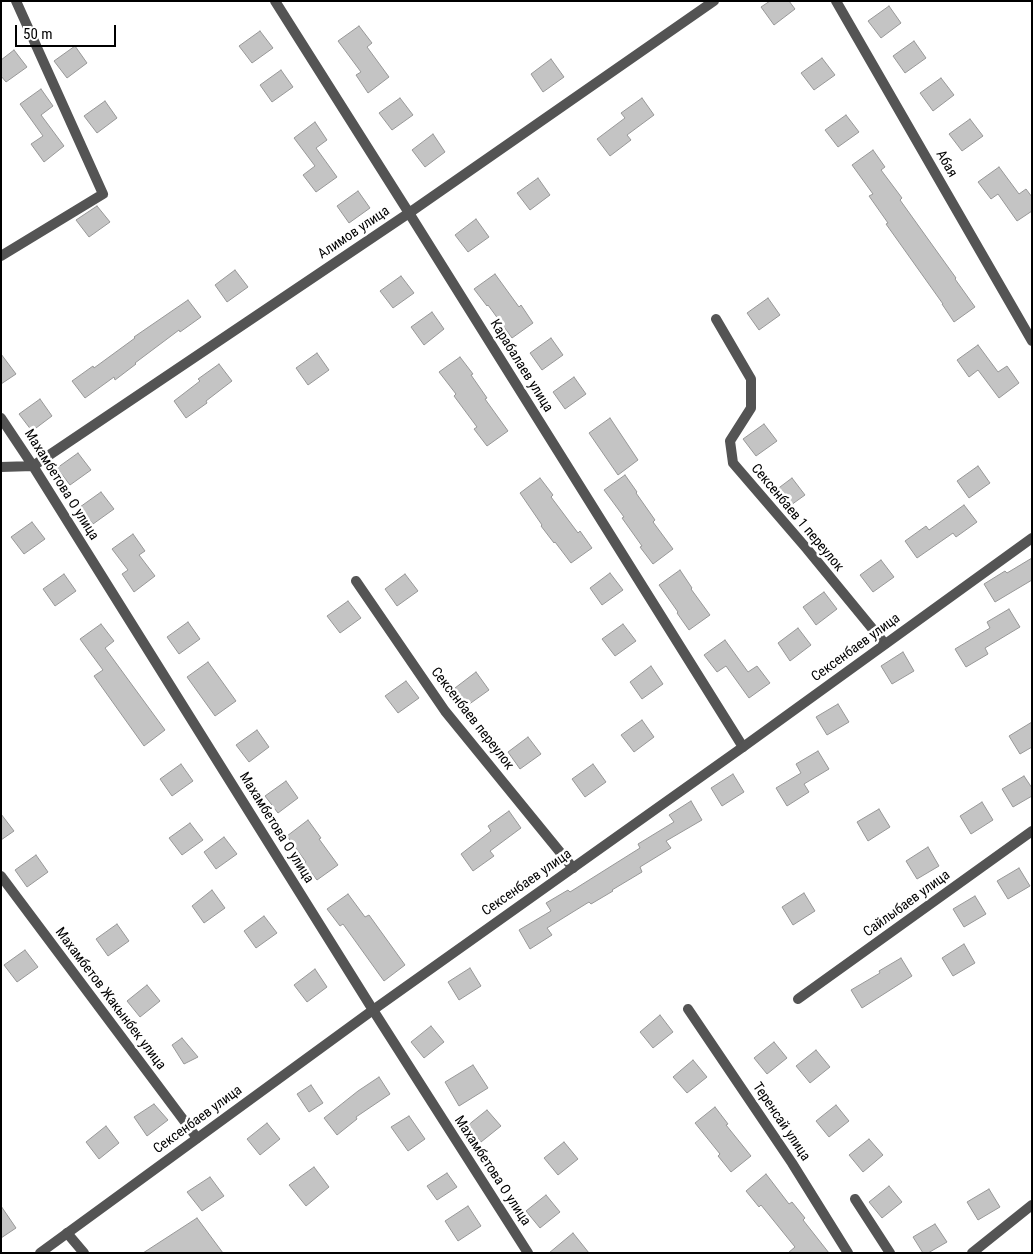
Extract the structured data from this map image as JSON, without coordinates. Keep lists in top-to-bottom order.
{
  "streets": {
    "street": [
      "Абая",
      "Алимов улица",
      "Карабалаев улица",
      "Махамбетова О улица",
      "Сексенбаев 1 переулок",
      "Сексенбаев улица",
      "Сексенбаев переулок",
      "Сайлыбаев улица",
      "Махамбетов Жакынбек улица",
      "Теренсай улица"
    ]
  },
  "crossings": [
    ["Алимов улица", "Карабалаев улица"],
    ["Алимов улица", "Махамбетова О улица"],
    ["Карабалаев улица", "Сексенбаев улица"],
    ["Махамбетова О улица", "Сексенбаев улица"],
    ["Сексенбаев 1 переулок", "Сексенбаев улица"],
    ["Сексенбаев улица", "Сексенбаев переулок"],
    ["Сексенбаев улица", "Махамбетов Жакынбек улица"]
  ],
  "scale_bar": "50 m"
}
